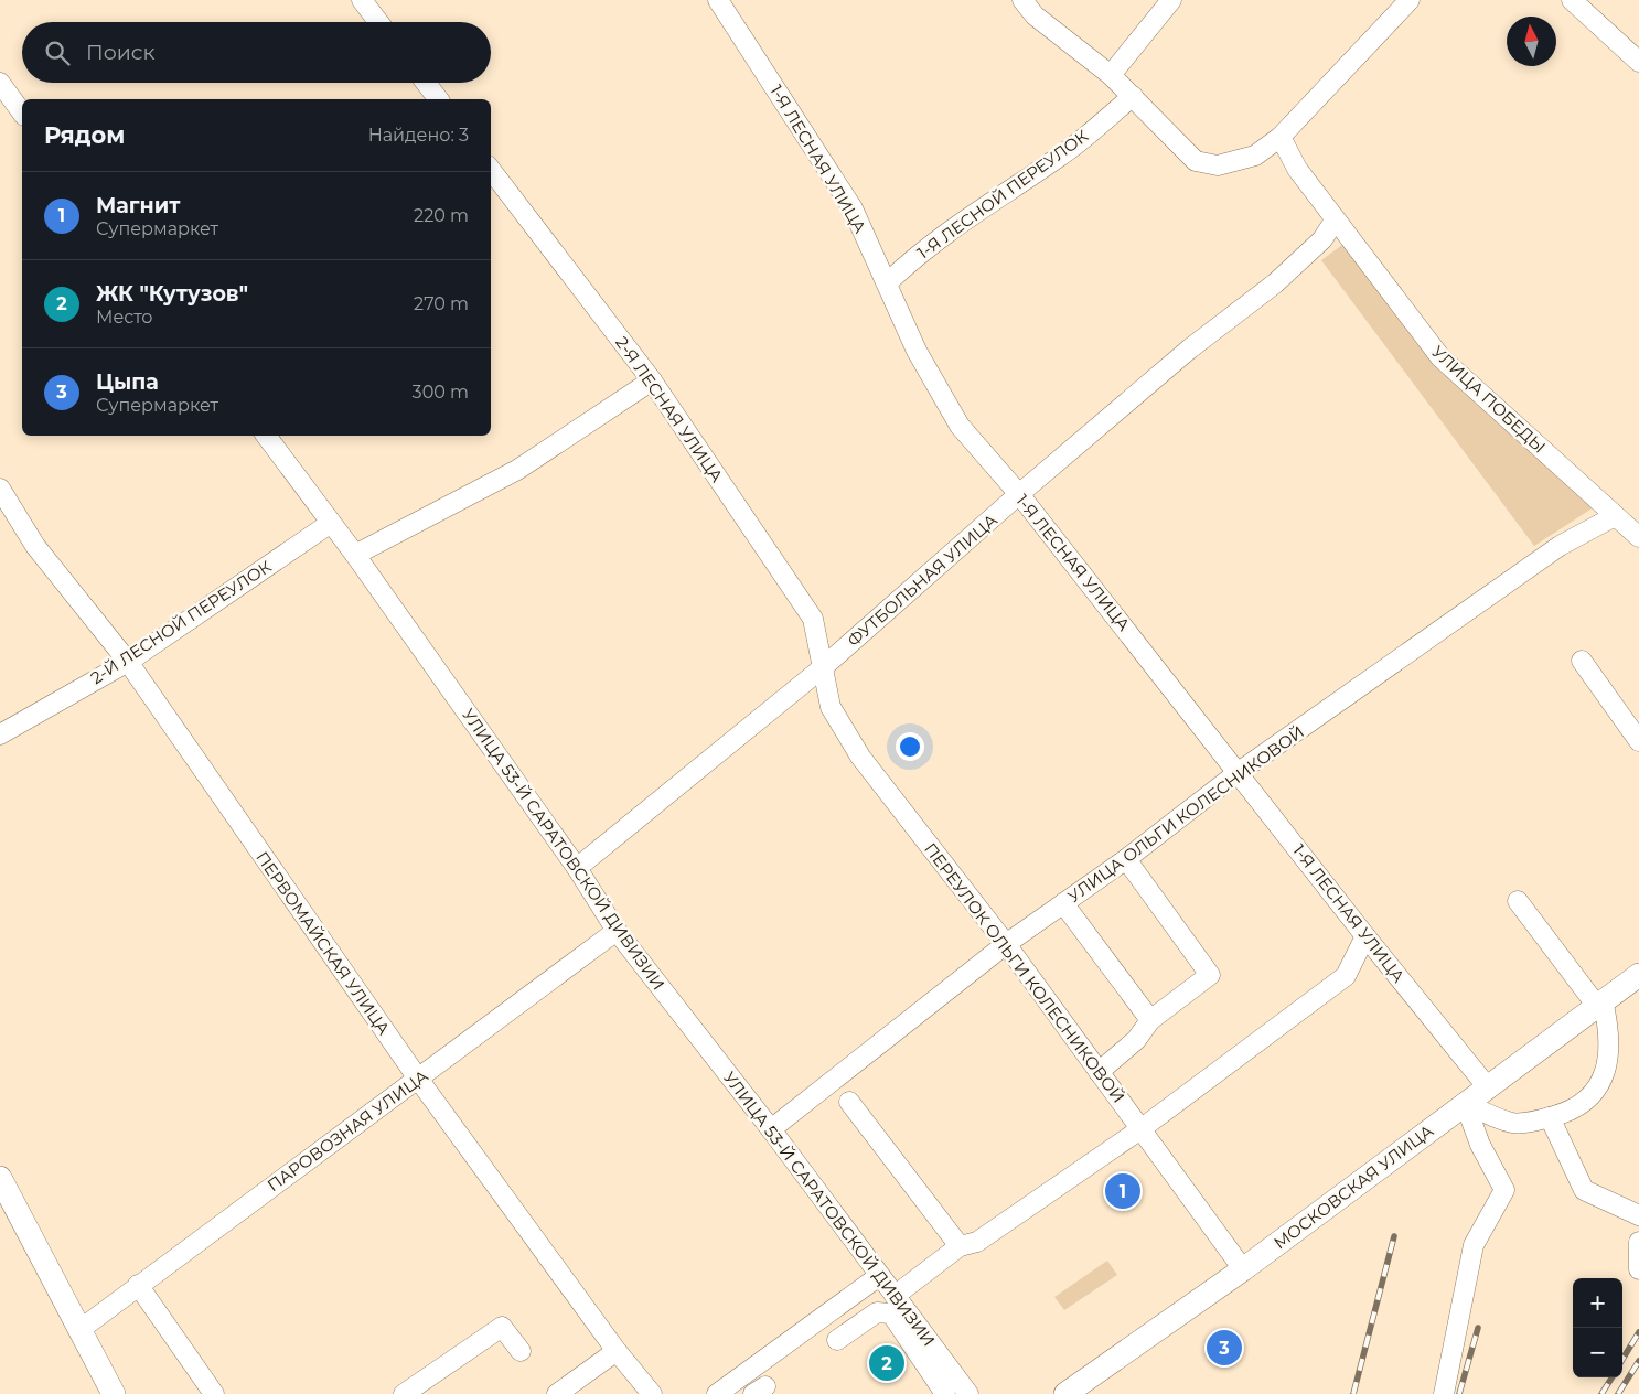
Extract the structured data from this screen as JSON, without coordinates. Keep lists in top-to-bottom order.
{
  "streets": {
    "main road": ["МОСКОВСКАЯ УЛИЦА"],
    "street": [
      "1-Я ЛЕСНАЯ УЛИЦА",
      "1-Я ЛЕСНОЙ ПЕРЕУЛОК",
      "УЛИЦА ПОБЕДЫ",
      "2-Я ЛЕСНАЯ УЛИЦА",
      "ФУТБОЛЬНАЯ УЛИЦА",
      "2-Й ЛЕСНОЙ ПЕРЕУЛОК",
      "УЛИЦА ОЛЬГИ КОЛЕСНИКОВОЙ",
      "УЛИЦА 53-Й САРАТОВСКОЙ ДИВИЗИИ",
      "ПЕРВОМАЙСКАЯ УЛИЦА",
      "ПЕРЕУЛОК ОЛЬГИ КОЛЕСНИКОВОЙ",
      "ПАРОВОЗНАЯ УЛИЦА"
    ]
  },
  "crossings": [
    ["1-Я ЛЕСНАЯ УЛИЦА", "1-Я ЛЕСНОЙ ПЕРЕУЛОК"],
    ["1-Я ЛЕСНАЯ УЛИЦА", "ФУТБОЛЬНАЯ УЛИЦА"],
    ["1-Я ЛЕСНАЯ УЛИЦА", "УЛИЦА ОЛЬГИ КОЛЕСНИКОВОЙ"],
    ["1-Я ЛЕСНАЯ УЛИЦА", "МОСКОВСКАЯ УЛИЦА"],
    ["УЛИЦА ПОБЕДЫ", "ФУТБОЛЬНАЯ УЛИЦА"],
    ["УЛИЦА ПОБЕДЫ", "УЛИЦА ОЛЬГИ КОЛЕСНИКОВОЙ"],
    ["2-Я ЛЕСНАЯ УЛИЦА", "ФУТБОЛЬНАЯ УЛИЦА"],
    ["2-Я ЛЕСНАЯ УЛИЦА", "ПЕРЕУЛОК ОЛЬГИ КОЛЕСНИКОВОЙ"],
    ["ФУТБОЛЬНАЯ УЛИЦА", "УЛИЦА 53-Й САРАТОВСКОЙ ДИВИЗИИ"],
    ["ФУТБОЛЬНАЯ УЛИЦА", "ПЕРЕУЛОК ОЛЬГИ КОЛЕСНИКОВОЙ"],
    ["2-Й ЛЕСНОЙ ПЕРЕУЛОК", "УЛИЦА 53-Й САРАТОВСКОЙ ДИВИЗИИ"],
    ["2-Й ЛЕСНОЙ ПЕРЕУЛОК", "ПЕРВОМАЙСКАЯ УЛИЦА"],
    ["УЛИЦА ОЛЬГИ КОЛЕСНИКОВОЙ", "УЛИЦА 53-Й САРАТОВСКОЙ ДИВИЗИИ"],
    ["УЛИЦА ОЛЬГИ КОЛЕСНИКОВОЙ", "ПЕРЕУЛОК ОЛЬГИ КОЛЕСНИКОВОЙ"],
    ["УЛИЦА 53-Й САРАТОВСКОЙ ДИВИЗИИ", "ПАРОВОЗНАЯ УЛИЦА"],
    ["ПЕРВОМАЙСКАЯ УЛИЦА", "ПАРОВОЗНАЯ УЛИЦА"],
    ["ПЕРЕУЛОК ОЛЬГИ КОЛЕСНИКОВОЙ", "МОСКОВСКАЯ УЛИЦА"]
  ],
  "north": "top",
  "page": {
    "search": "Поиск",
    "heading": ["Рядом", "Найдено: 3"],
    "list": [
      {
        "mark": "1",
        "name": "Магнит",
        "note": "Супермаркет",
        "value": "220 m"
      },
      {
        "mark": "2",
        "name": "ЖК \"Кутузов\"",
        "note": "Место",
        "value": "270 m"
      },
      {
        "mark": "3",
        "name": "Цыпа",
        "note": "Супермаркет",
        "value": "300 m"
      }
    ],
    "pins": ["1", "3", "2"],
    "map_buttons": ["+", "−"]
  }
}
